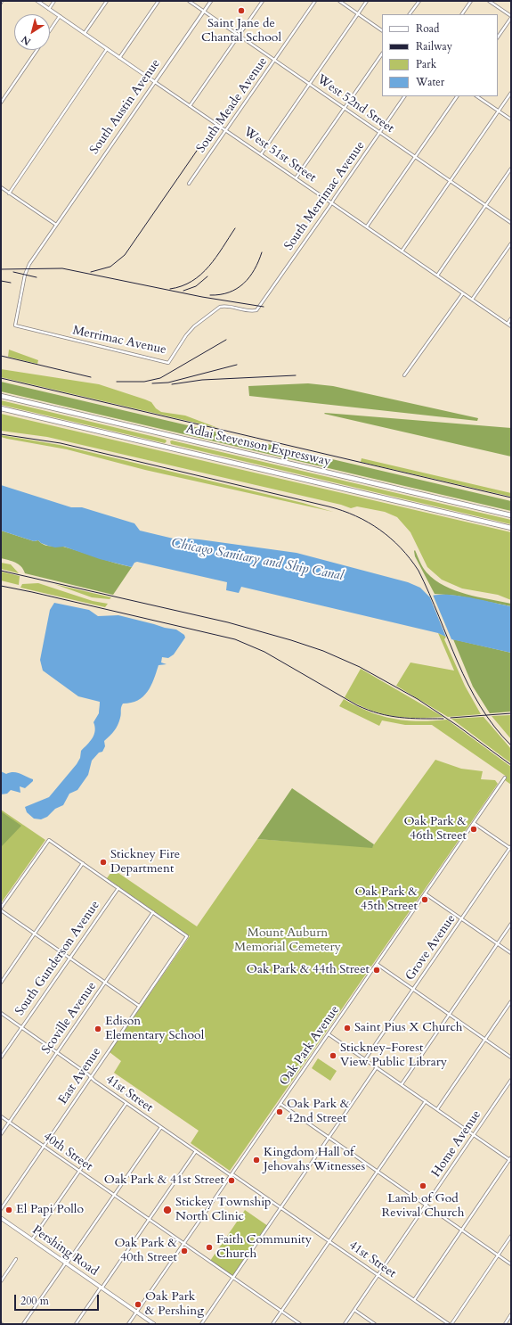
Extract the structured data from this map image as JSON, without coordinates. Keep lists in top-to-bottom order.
{
  "streets": {
    "highway": ["Adlai Stevenson Expressway"],
    "main road": ["Pershing Road"],
    "street": [
      "West 52nd Street",
      "South Meade Avenue",
      "South Austin Avenue",
      "West 51st Street",
      "South Merrimac Avenue",
      "Merrimac Avenue",
      "Grove Avenue",
      "South Gunderson Avenue",
      "Scoville Avenue",
      "Oak Park Avenue",
      "East Avenue",
      "41st Street",
      "Home Avenue",
      "40th Street"
    ]
  },
  "crossings": [
    ["West 52nd Street", "South Meade Avenue"],
    ["West 52nd Street", "South Austin Avenue"],
    ["West 52nd Street", "South Merrimac Avenue"],
    ["South Meade Avenue", "West 51st Street"],
    ["South Austin Avenue", "West 51st Street"],
    ["South Austin Avenue", "Merrimac Avenue"],
    ["West 51st Street", "South Merrimac Avenue"],
    ["South Merrimac Avenue", "Merrimac Avenue"],
    ["South Gunderson Avenue", "41st Street"],
    ["Scoville Avenue", "East Avenue"],
    ["Scoville Avenue", "41st Street"],
    ["Scoville Avenue", "40th Street"],
    ["Oak Park Avenue", "41st Street"],
    ["Oak Park Avenue", "40th Street"],
    ["Oak Park Avenue", "Pershing Road"],
    ["East Avenue", "41st Street"],
    ["East Avenue", "40th Street"],
    ["41st Street", "Home Avenue"]
  ],
  "water": ["Chicago Sanitary and Ship Canal"],
  "parks": ["Mount Auburn Memorial Cemetery"],
  "places": [
    "Saint Jane de Chantal School",
    "Oak Park & 46th Street",
    "Stickney Fire Department",
    "Oak Park & 45th Street",
    "Oak Park & 44th Street",
    "Saint Pius X Church",
    "Edison Elementary School",
    "Stickney-Forest View Public Library",
    "Oak Park & 42nd Street",
    "Kingdom Hall of Jehovahs Witnesses",
    "Oak Park & 41st Street",
    "Lamb of God Revival Church",
    "El Papi Pollo",
    "Stickey Township North Clinic",
    "Faith Community Church",
    "Oak Park & 40th Street",
    "Oak Park & Pershing"
  ],
  "legend": [
    "Road",
    "Railway",
    "Park",
    "Water"
  ],
  "scale_bar": "200 m",
  "north": "bottom left"
}
